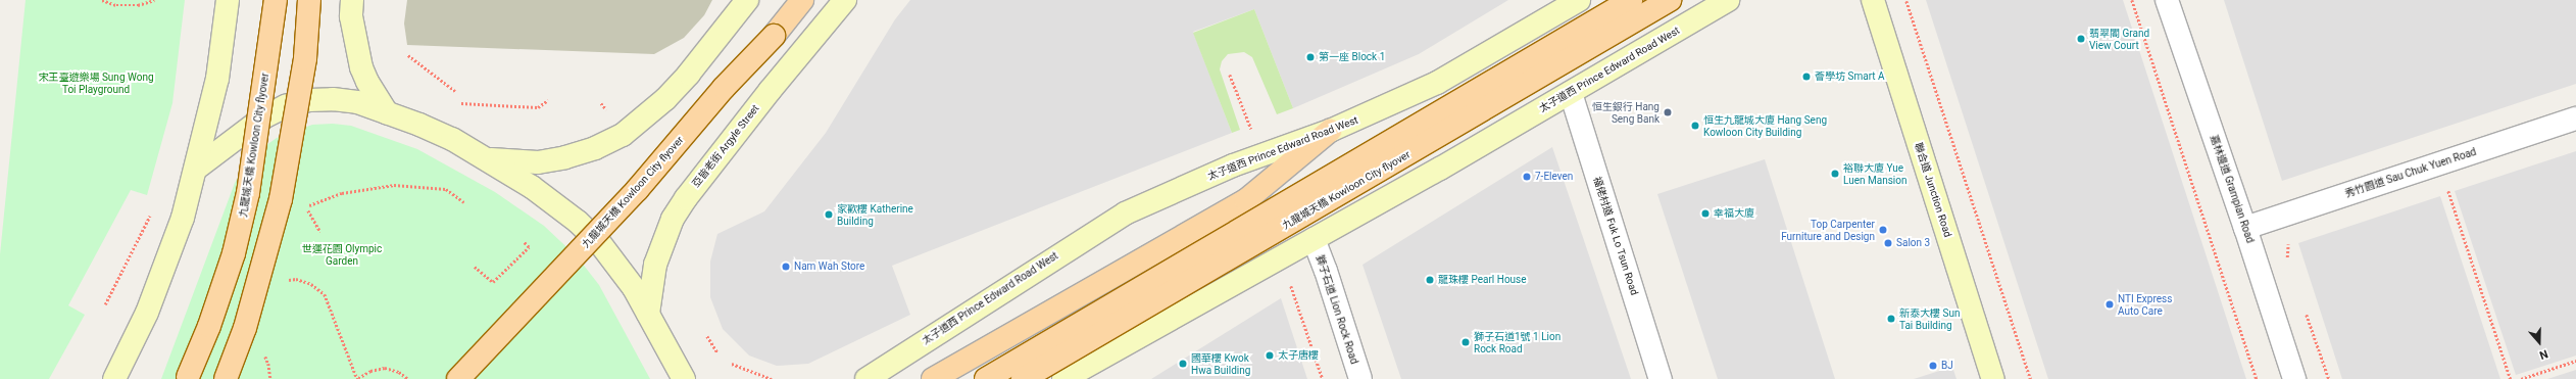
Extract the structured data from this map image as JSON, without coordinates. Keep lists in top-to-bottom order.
{
  "streets": {
    "main road": [
      "太子道西 Prince Edward Road West",
      "九龍城天橋 Kowloon City flyover",
      "亞皆老街 Argyle Street",
      "聯合道 Junction Road"
    ],
    "street": [
      "秀竹園道 Sau Chuk Yuen Road",
      "嘉林邊道 Grampian Road",
      "福佬村道 Fuk Lo Tsun Road",
      "獅子石道 Lion Rock Road"
    ]
  },
  "crossings": [
    ["太子道西 Prince Edward Road West", "福佬村道 Fuk Lo Tsun Road"],
    ["太子道西 Prince Edward Road West", "獅子石道 Lion Rock Road"],
    ["秀竹園道 Sau Chuk Yuen Road", "嘉林邊道 Grampian Road"]
  ],
  "parks": ["宋王臺遊樂場 Sung Wong Toi Playground", "世運花園 Olympic Garden"],
  "places": [
    "翡翠閣 Grand View Court",
    "第一座 Block 1",
    "薈學坊 Smart A",
    "恒生銀行 Hang Seng Bank",
    "恒生九龍城大廈 Hang Seng Kowloon City Building",
    "裕聯大廈 Yue Luen Mansion",
    "7-Eleven",
    "幸福大廈",
    "家歡樓 Katherine Building",
    "Top Carpenter Furniture and Design",
    "Salon 3",
    "Nam Wah Store",
    "龍珠樓 Pearl House",
    "NTI Express Auto Care",
    "新泰大樓 Sun Tai Building",
    "獅子石道1號 1 Lion Rock Road",
    "太子唐樓",
    "國華樓 Kwok Hwa Building",
    "BJ"
  ],
  "north": "bottom"
}
